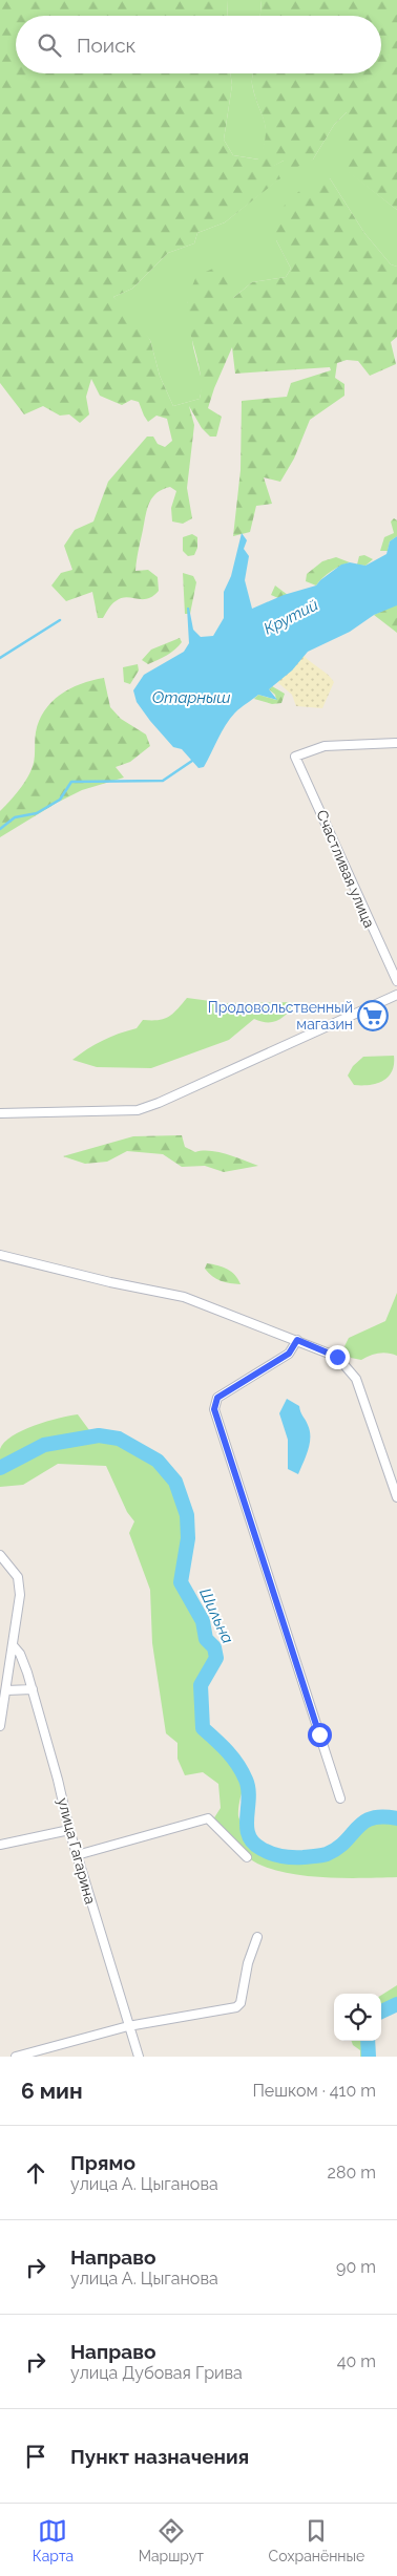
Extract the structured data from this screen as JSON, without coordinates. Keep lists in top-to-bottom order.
{
  "streets": {
    "street": ["Счастливая улица", "улица Гагарина"]
  },
  "water": ["Крутий", "Отарныш", "Шильна"],
  "places": {
    "supermarket": ["Продовольственный магазин"]
  },
  "page": {
    "search": "Поиск",
    "heading": ["6 мин", "Пешком · 410 m"],
    "list": [
      ["Прямо", "улица А. Цыганова", "280 m"],
      ["Направо", "улица А. Цыганова", "90 m"],
      ["Направо", "улица Дубовая Грива", "40 m"],
      "Пункт назначения"
    ],
    "nav": ["Карта", "Маршрут", "Сохранённые"]
  }
}
